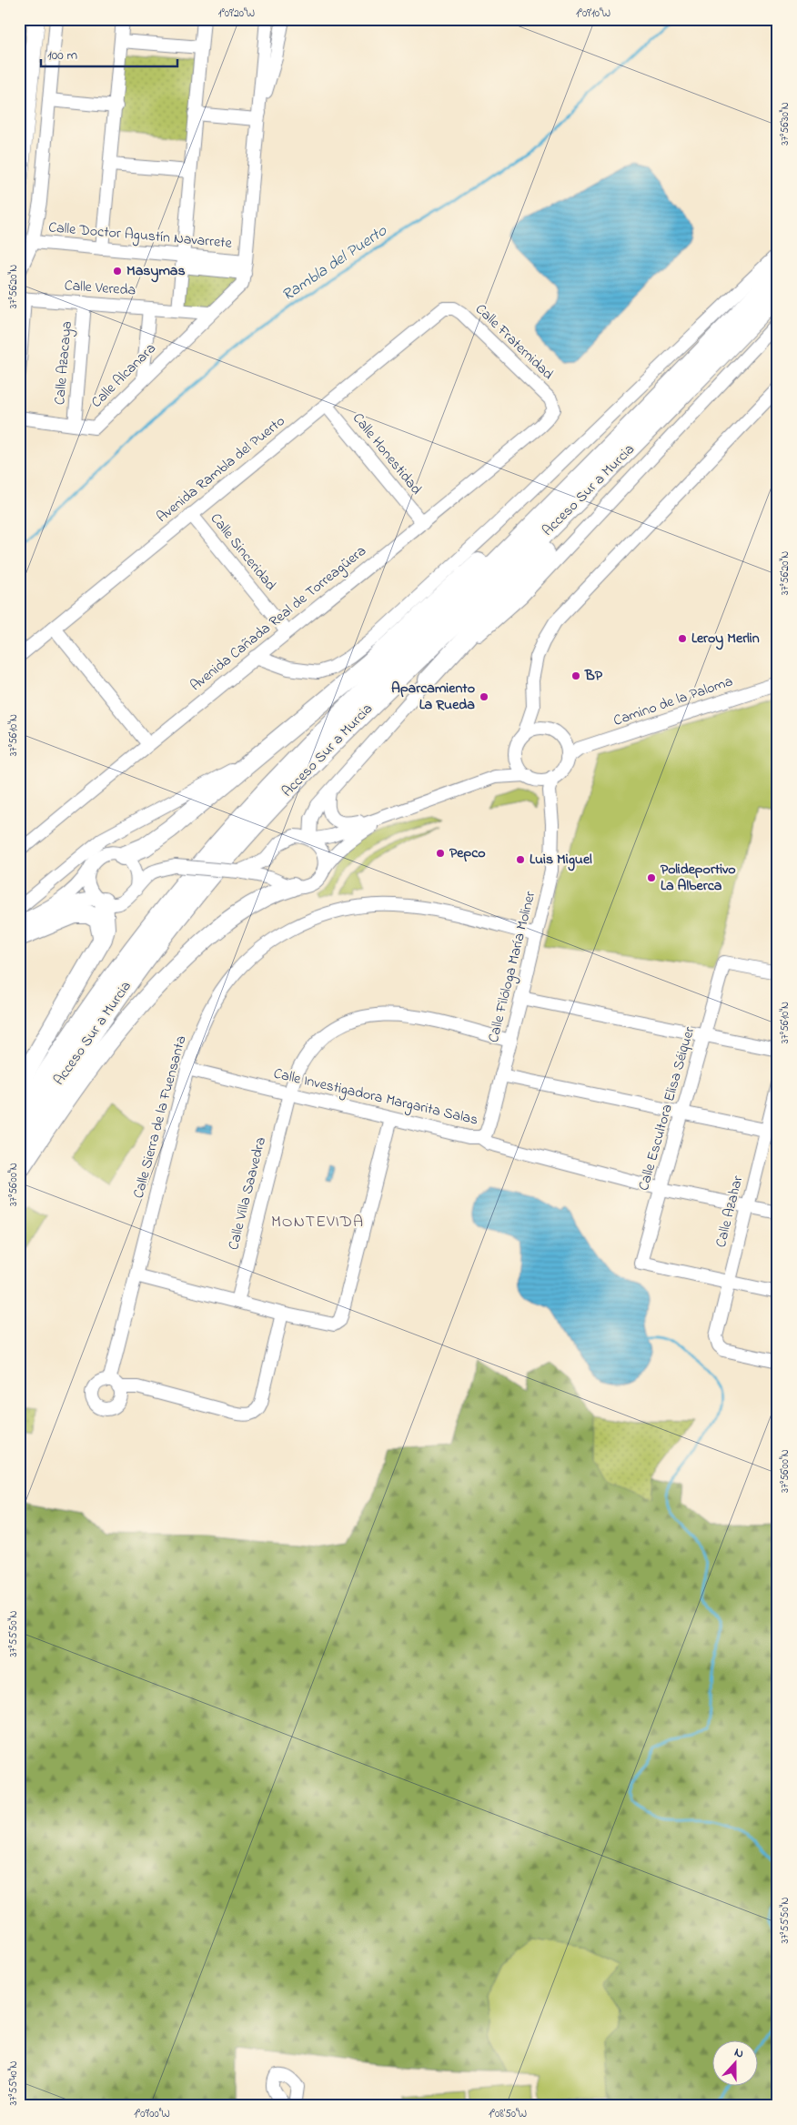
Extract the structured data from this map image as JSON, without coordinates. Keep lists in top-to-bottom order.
{
  "streets": {
    "highway": ["Acceso Sur a Murcia"],
    "street": [
      "Calle Doctor Agustín Navarrete",
      "Calle Vereda",
      "Calle Fraternidad",
      "Calle Azacaya",
      "Calle Alcanara",
      "Calle Honestidad",
      "Avenida Rambla del Puerto",
      "Calle Sinceridad",
      "Avenida Cañada Real de Torreagüera",
      "Camino de la Paloma",
      "Calle Filóloga María Moliner",
      "Calle Investigadora Margarita Salas",
      "Calle Escultora Elisa Séiquer",
      "Calle Sierra de la Fuensanta",
      "Calle Villa Saavedra",
      "Calle Azahar"
    ]
  },
  "crossings": [
    ["Calle Doctor Agustín Navarrete", "Calle Alcanara"],
    ["Calle Vereda", "Calle Azacaya"],
    ["Calle Vereda", "Calle Alcanara"],
    ["Calle Fraternidad", "Avenida Rambla del Puerto"],
    ["Calle Fraternidad", "Avenida Cañada Real de Torreagüera"],
    ["Calle Azacaya", "Calle Alcanara"],
    ["Calle Honestidad", "Avenida Rambla del Puerto"],
    ["Calle Honestidad", "Avenida Cañada Real de Torreagüera"],
    ["Avenida Rambla del Puerto", "Calle Sinceridad"],
    ["Calle Sinceridad", "Avenida Cañada Real de Torreagüera"],
    ["Camino de la Paloma", "Calle Filóloga María Moliner"],
    ["Calle Filóloga María Moliner", "Calle Investigadora Margarita Salas"],
    ["Calle Filóloga María Moliner", "Calle Sierra de la Fuensanta"],
    ["Calle Filóloga María Moliner", "Calle Villa Saavedra"],
    ["Calle Investigadora Margarita Salas", "Calle Escultora Elisa Séiquer"],
    ["Calle Investigadora Margarita Salas", "Calle Sierra de la Fuensanta"],
    ["Calle Investigadora Margarita Salas", "Calle Villa Saavedra"],
    ["Calle Investigadora Margarita Salas", "Calle Azahar"],
    ["Calle Escultora Elisa Séiquer", "Calle Azahar"]
  ],
  "districts": ["MONTEVIDA"],
  "water": ["Rambla del Puerto"],
  "places": [
    "Masymas",
    "Leroy Merlin",
    "BP",
    "Aparcamiento La Rueda",
    "Pepco",
    "Luis Miguel",
    "Polideportivo La Alberca"
  ],
  "scale_bar": "100 m",
  "north": "top",
  "coordinates": [
    "1°09'20\"W",
    "1°09'10\"W",
    "37°56'30\"N",
    "37°56'20\"N",
    "37°56'10\"N",
    "37°56'00\"N",
    "37°55'50\"N",
    "37°55'40\"N",
    "1°09'00\"W",
    "1°08'50\"W"
  ]
}
